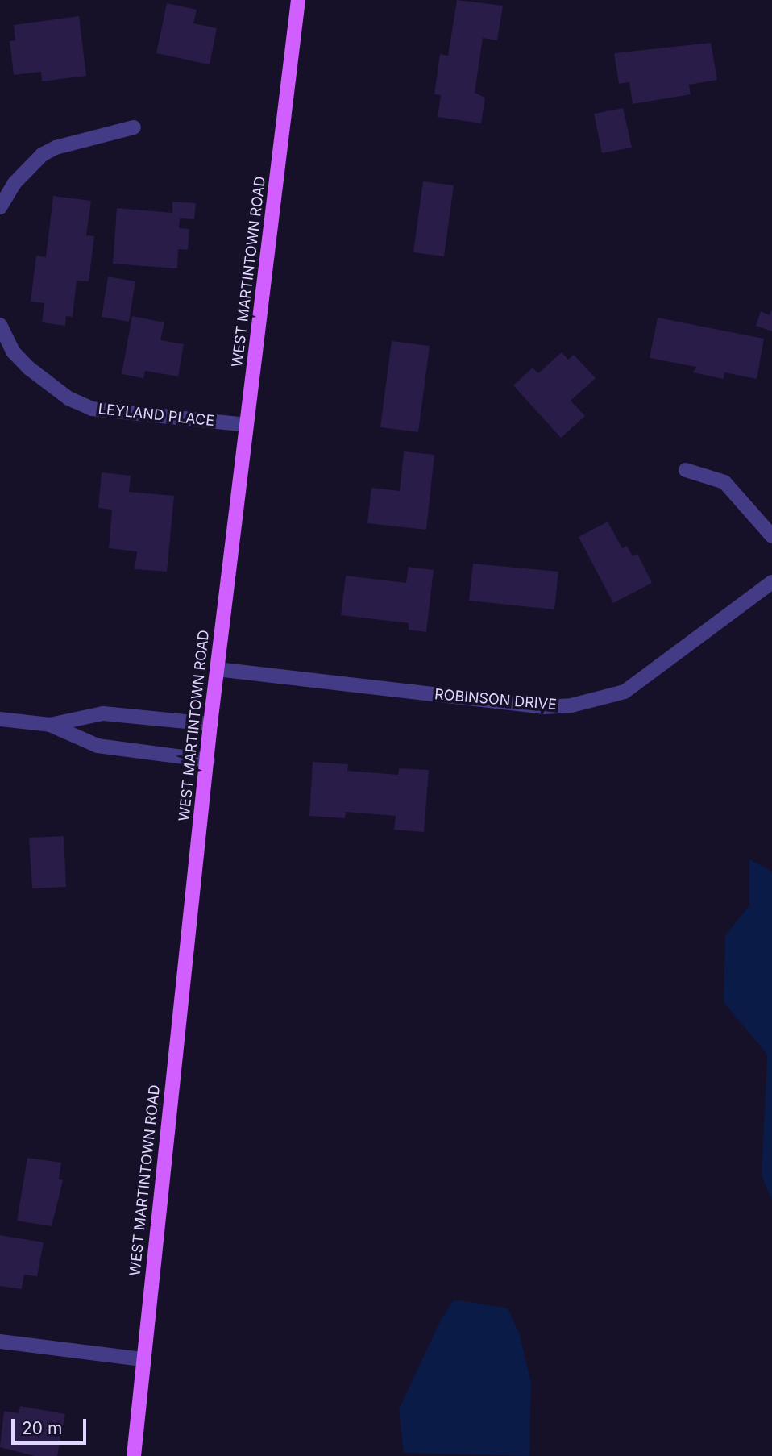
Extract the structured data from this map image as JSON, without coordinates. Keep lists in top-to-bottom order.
{
  "streets": {
    "main road": ["WEST MARTINTOWN ROAD"],
    "street": ["LEYLAND PLACE", "ROBINSON DRIVE"]
  },
  "crossings": [
    ["WEST MARTINTOWN ROAD", "LEYLAND PLACE"],
    ["WEST MARTINTOWN ROAD", "ROBINSON DRIVE"]
  ],
  "scale_bar": "20 m"
}
